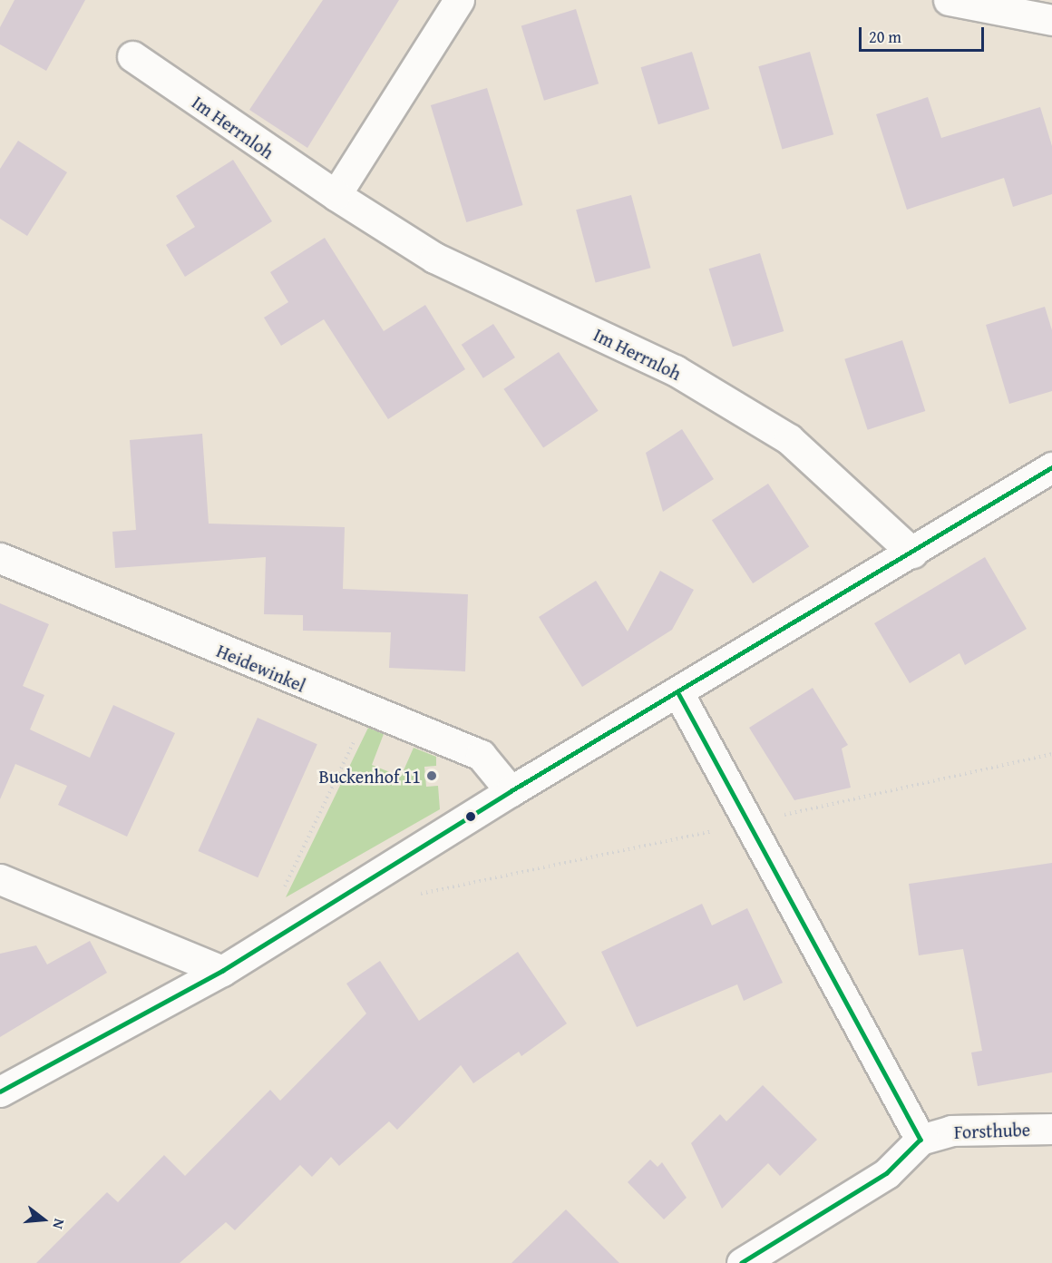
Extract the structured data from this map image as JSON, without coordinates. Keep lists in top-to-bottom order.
{
  "streets": {
    "street": ["Im Herrnloh", "Heidewinkel", "Forsthube"]
  },
  "places": ["Buckenhof 11"],
  "scale_bar": "20 m",
  "north": "right"
}
